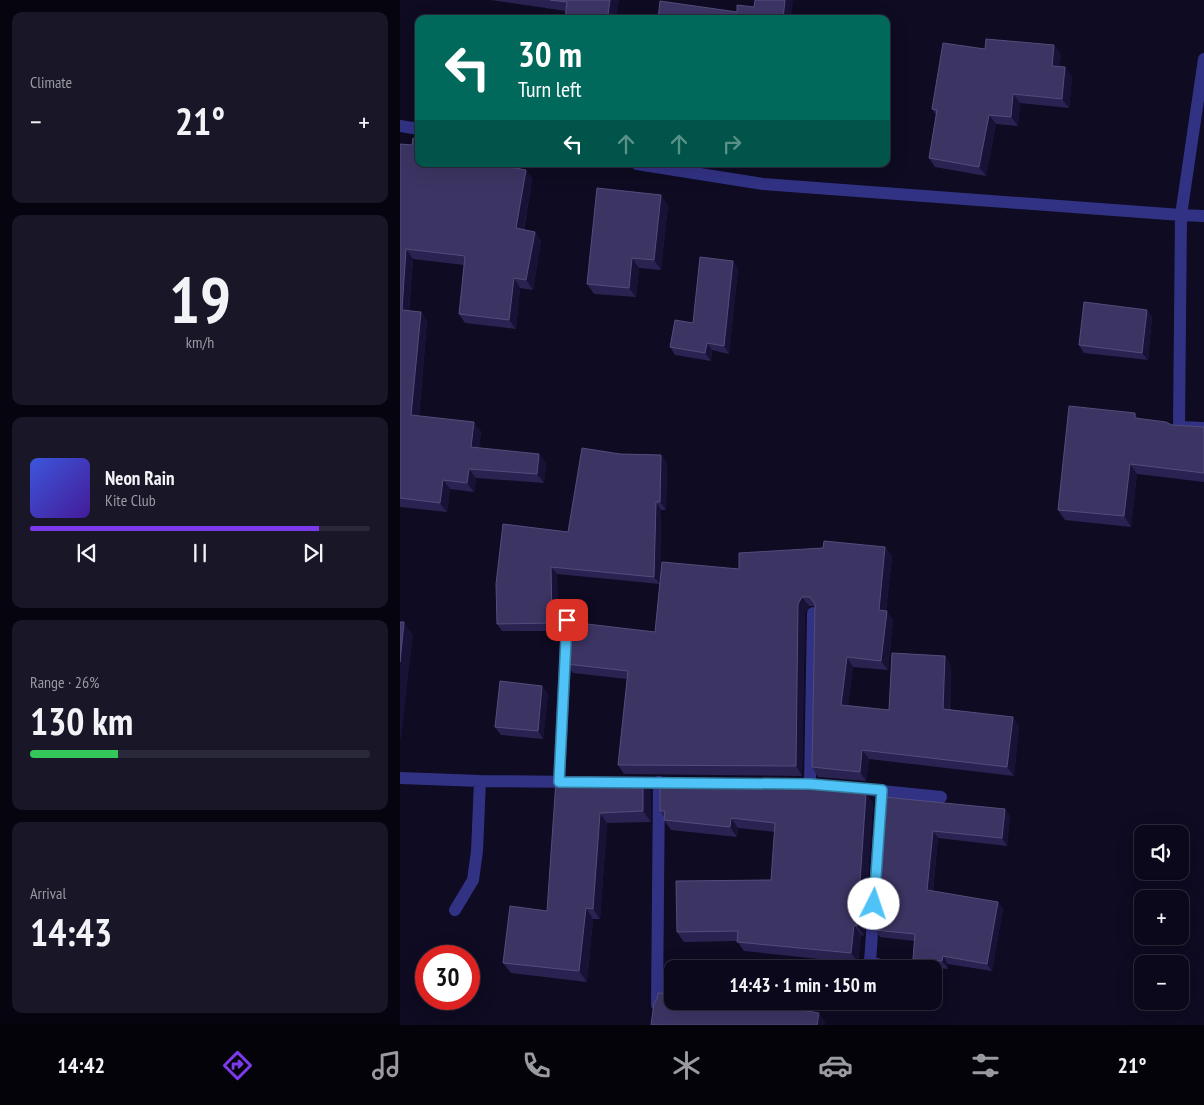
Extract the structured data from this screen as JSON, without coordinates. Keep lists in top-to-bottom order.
{
  "page": {
    "tile": [
      "Climate",
      ["19", "km/h"],
      ["Range · 26%", "130 km"],
      ["Arrival", "14:43"]
    ],
    "turn": ["30 m", "Turn left"],
    "heat": ["−", "21°", "+"],
    "song": ["Neon Rain", "Kite Club"],
    "map_buttons": ["+", "−"],
    "limit": "30",
    "trip": "14:43 · 1 min · 150 m",
    "tabs": ["14:42", "21°"]
  }
}
